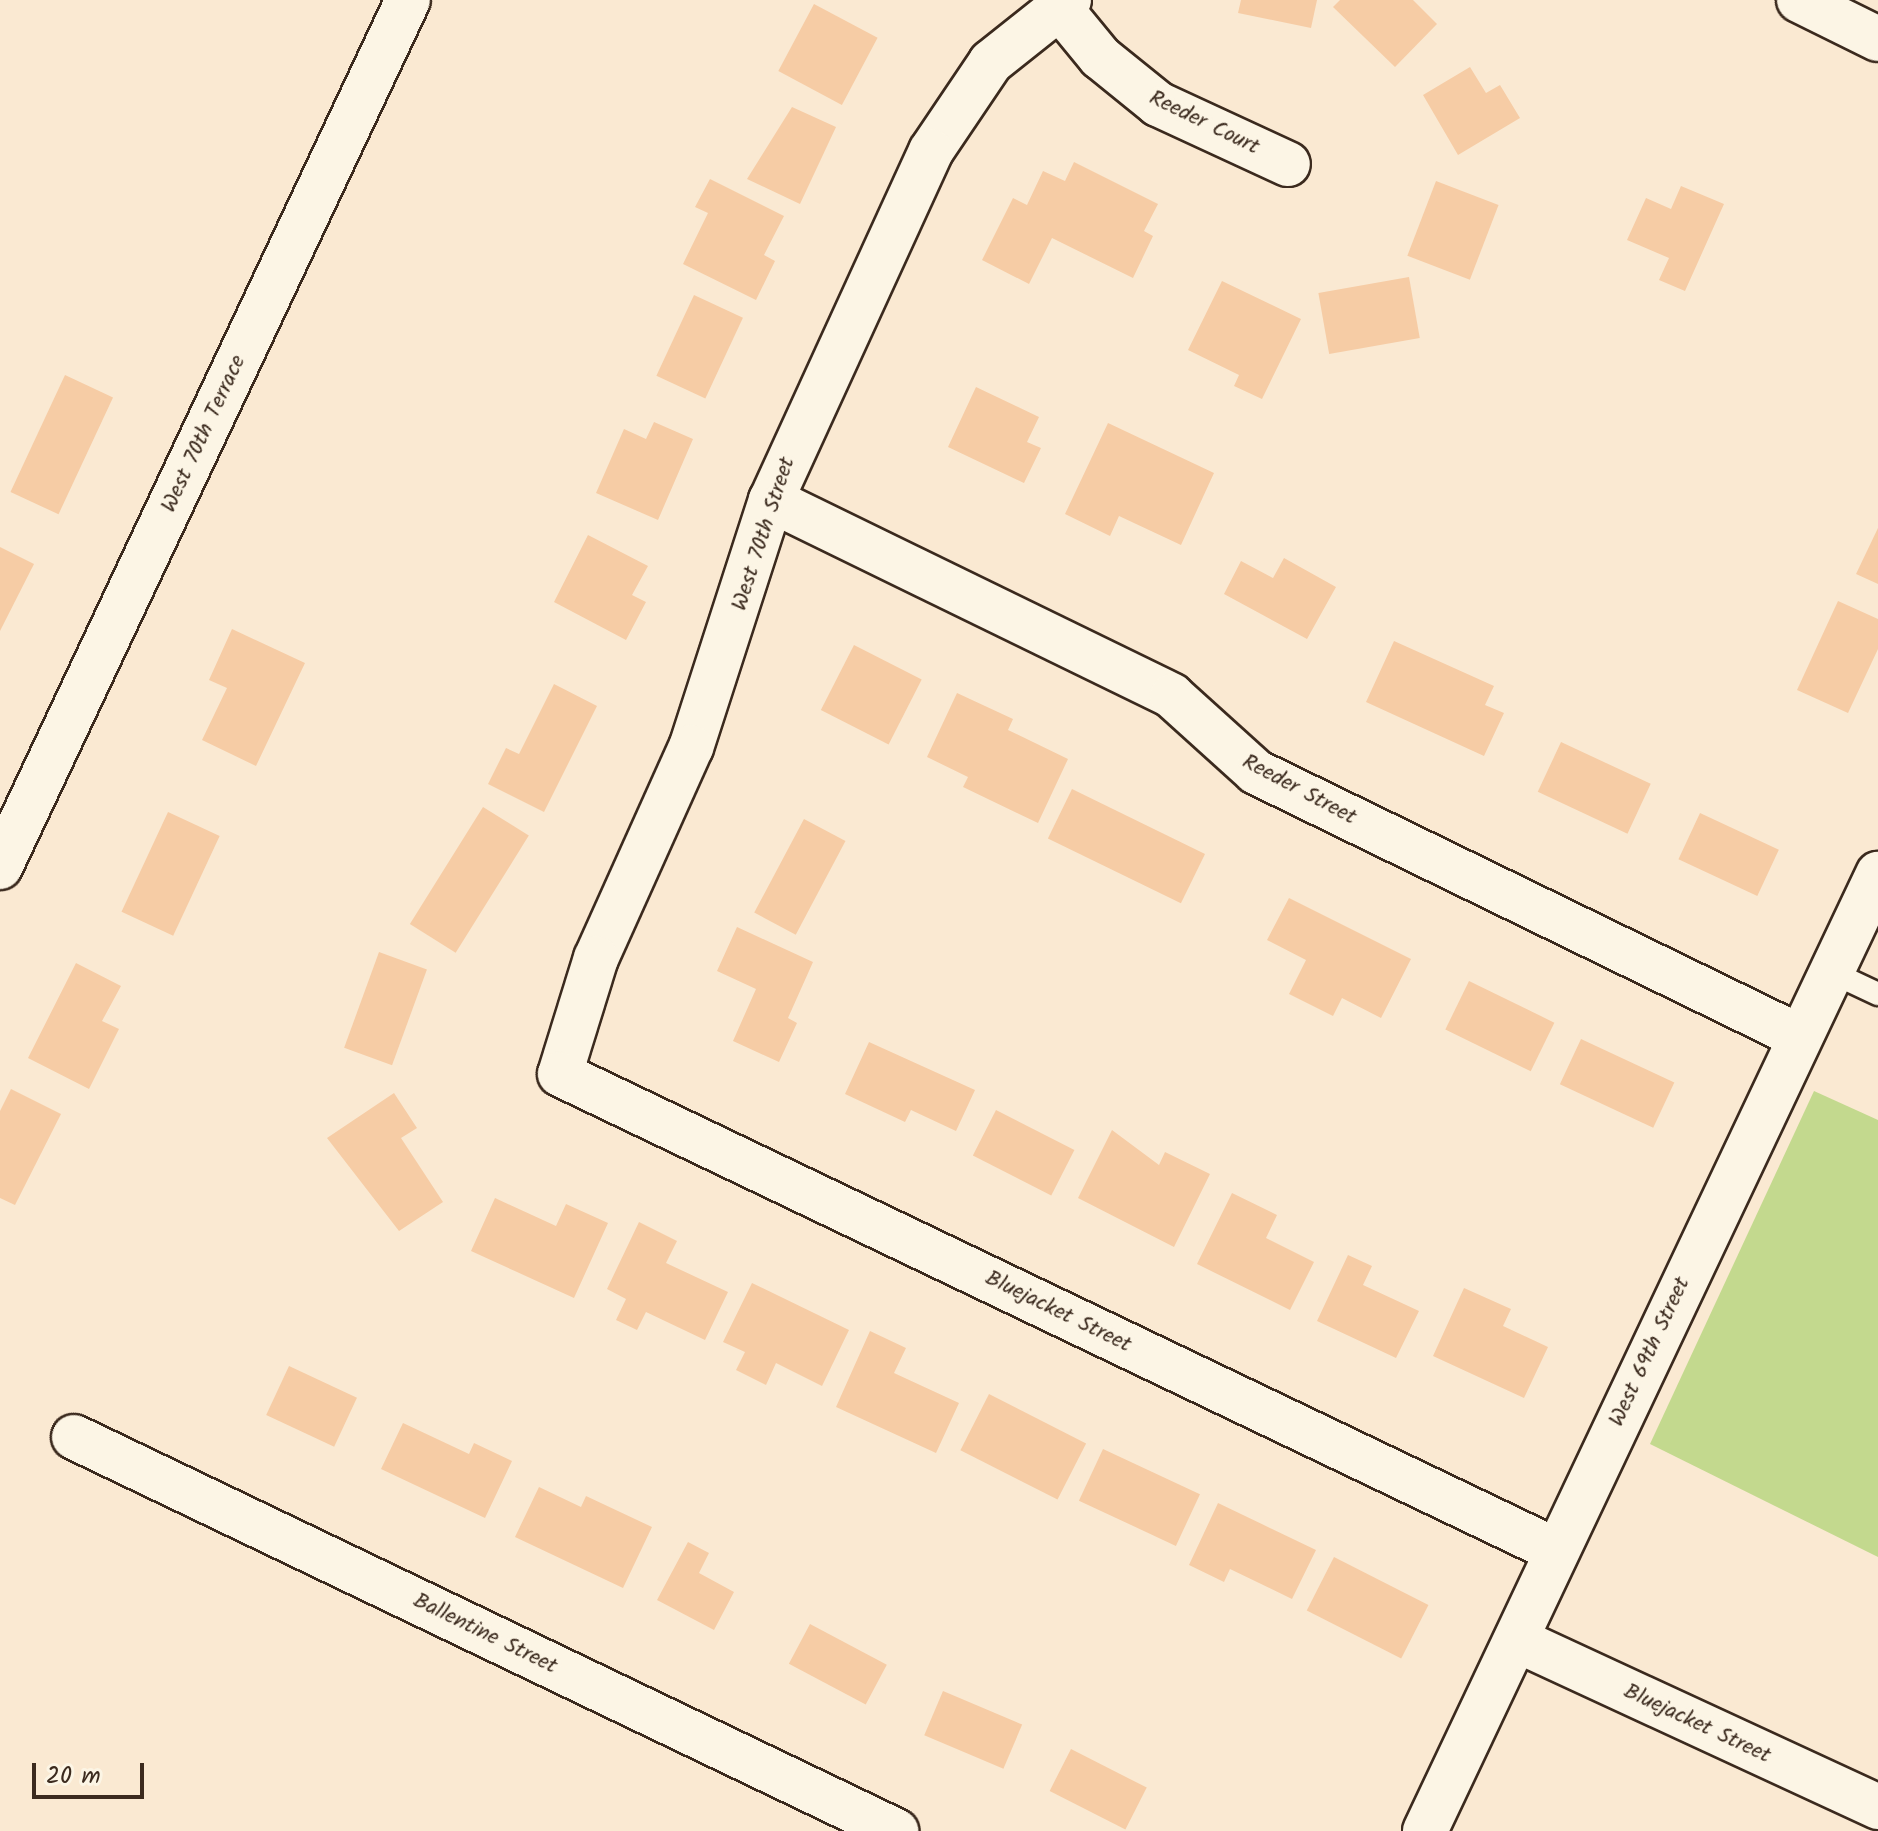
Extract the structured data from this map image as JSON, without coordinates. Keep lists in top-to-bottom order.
{
  "streets": {
    "street": [
      "Reeder Court",
      "West 70th Terrace",
      "West 70th Street",
      "Reeder Street",
      "Bluejacket Street",
      "West 69th Street",
      "Ballentine Street"
    ]
  },
  "crossings": [
    ["Reeder Court", "West 70th Street"],
    ["West 70th Street", "Reeder Street"],
    ["West 70th Street", "Bluejacket Street"],
    ["Reeder Street", "West 69th Street"],
    ["Bluejacket Street", "West 69th Street"]
  ],
  "scale_bar": "20 m"
}
